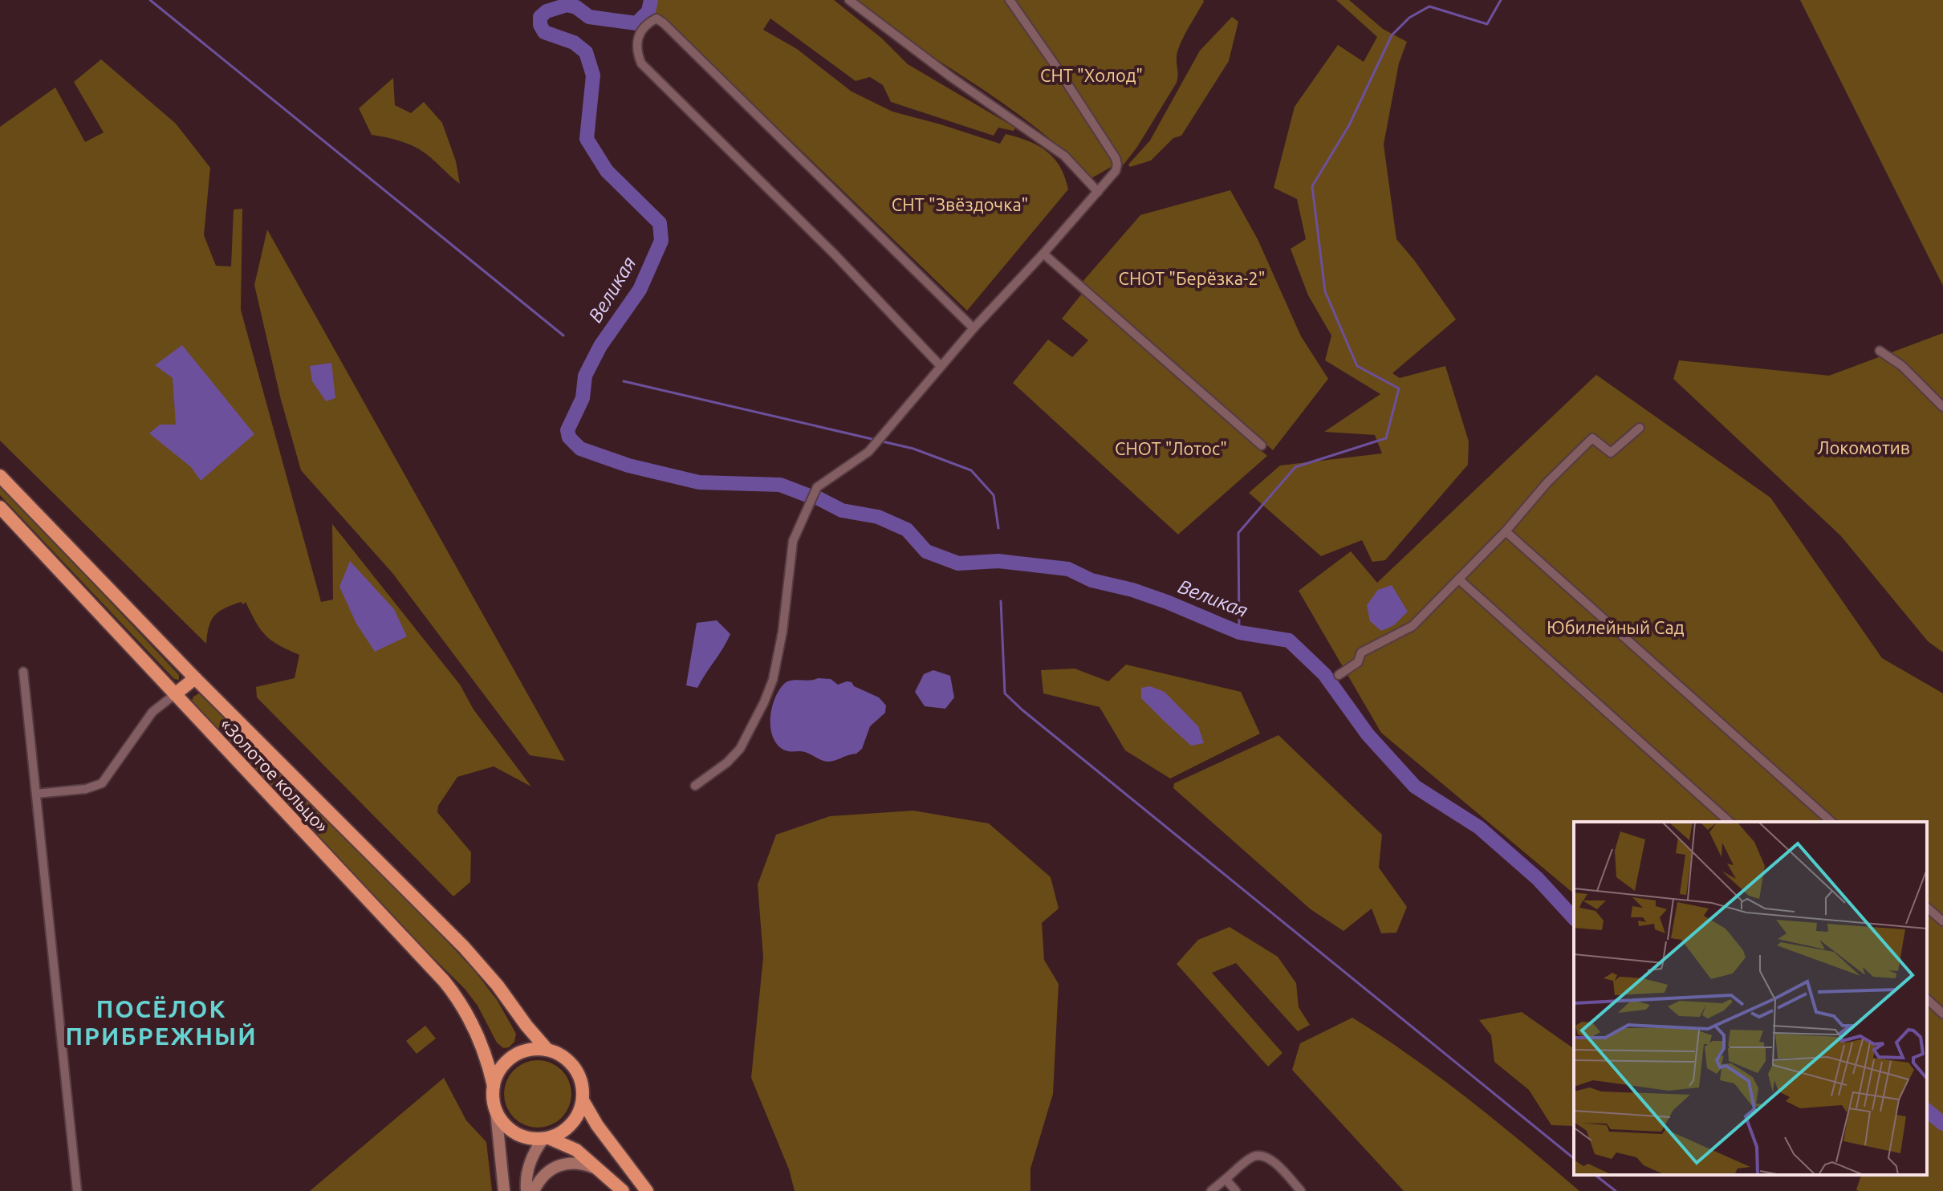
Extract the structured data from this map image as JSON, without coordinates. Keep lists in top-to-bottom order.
{
  "streets": {
    "highway": ["«Золотое кольцо»"]
  },
  "districts": ["ПОСЁЛОК ПРИБРЕЖНЫЙ"],
  "water": ["Великая"],
  "parks": [
    "СНТ \"Холод\"",
    "СНТ \"Звёздочка\"",
    "СНОТ \"Берёзка-2\"",
    "Локомотив",
    "СНОТ \"Лотос\"",
    "Юбилейный Сад"
  ]
}
